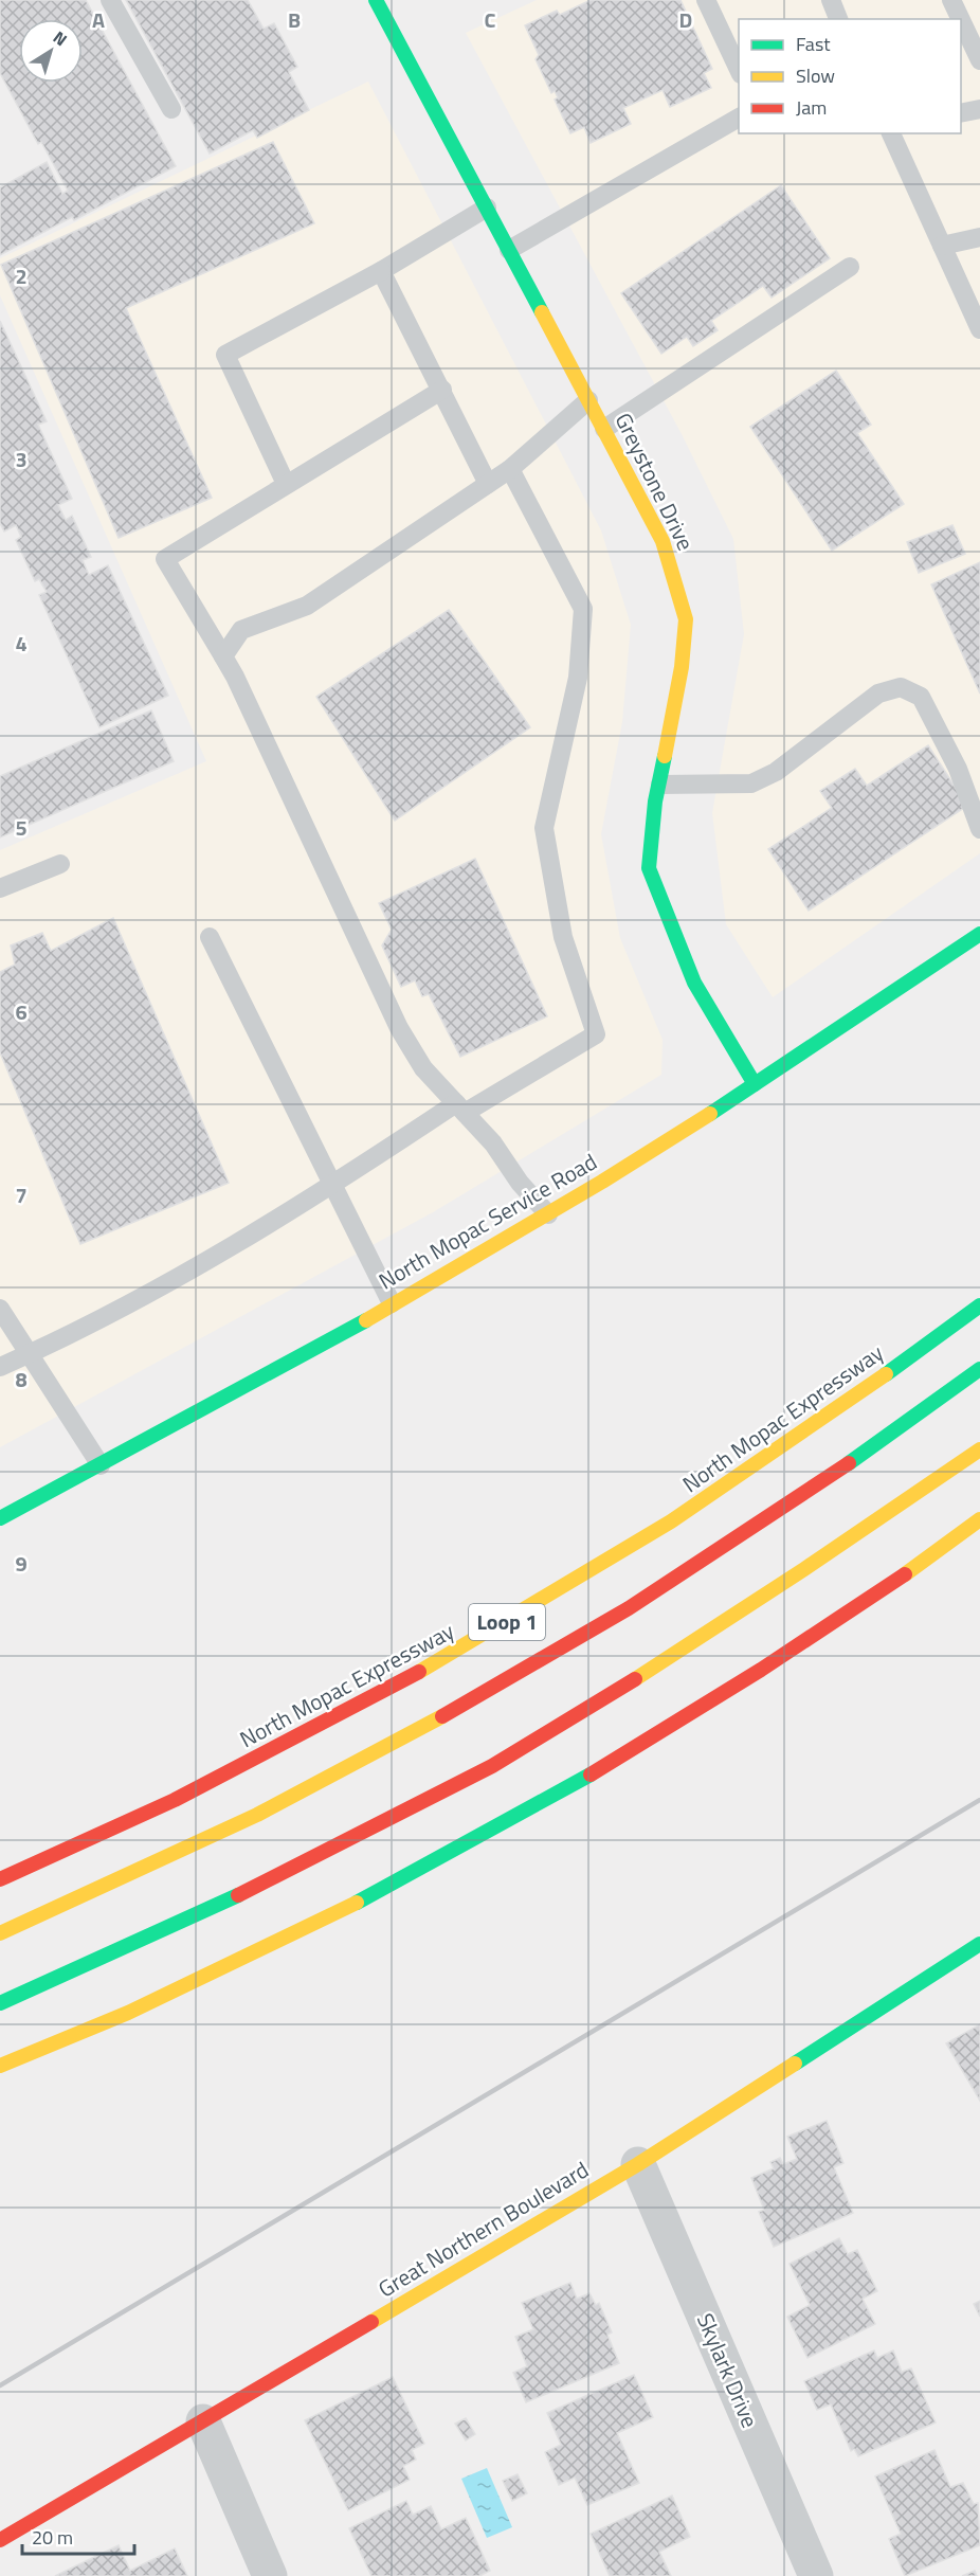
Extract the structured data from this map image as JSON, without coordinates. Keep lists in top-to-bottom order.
{
  "streets": {
    "main road": [
      "Greystone Drive",
      "North Mopac Service Road",
      "North Mopac Expressway",
      "Loop 1",
      "Great Northern Boulevard"
    ],
    "street": ["Skylark Drive"]
  },
  "crossings": [
    ["Greystone Drive", "North Mopac Service Road"],
    ["Great Northern Boulevard", "Skylark Drive"]
  ],
  "legend": ["Fast", "Slow", "Jam"],
  "scale_bar": "20 m",
  "north": "top right",
  "grid": {
    "columns": [
      "A",
      "B",
      "C",
      "D"
    ],
    "rows": [
      "2",
      "3",
      "4",
      "5",
      "6",
      "7",
      "8",
      "9"
    ]
  }
}
